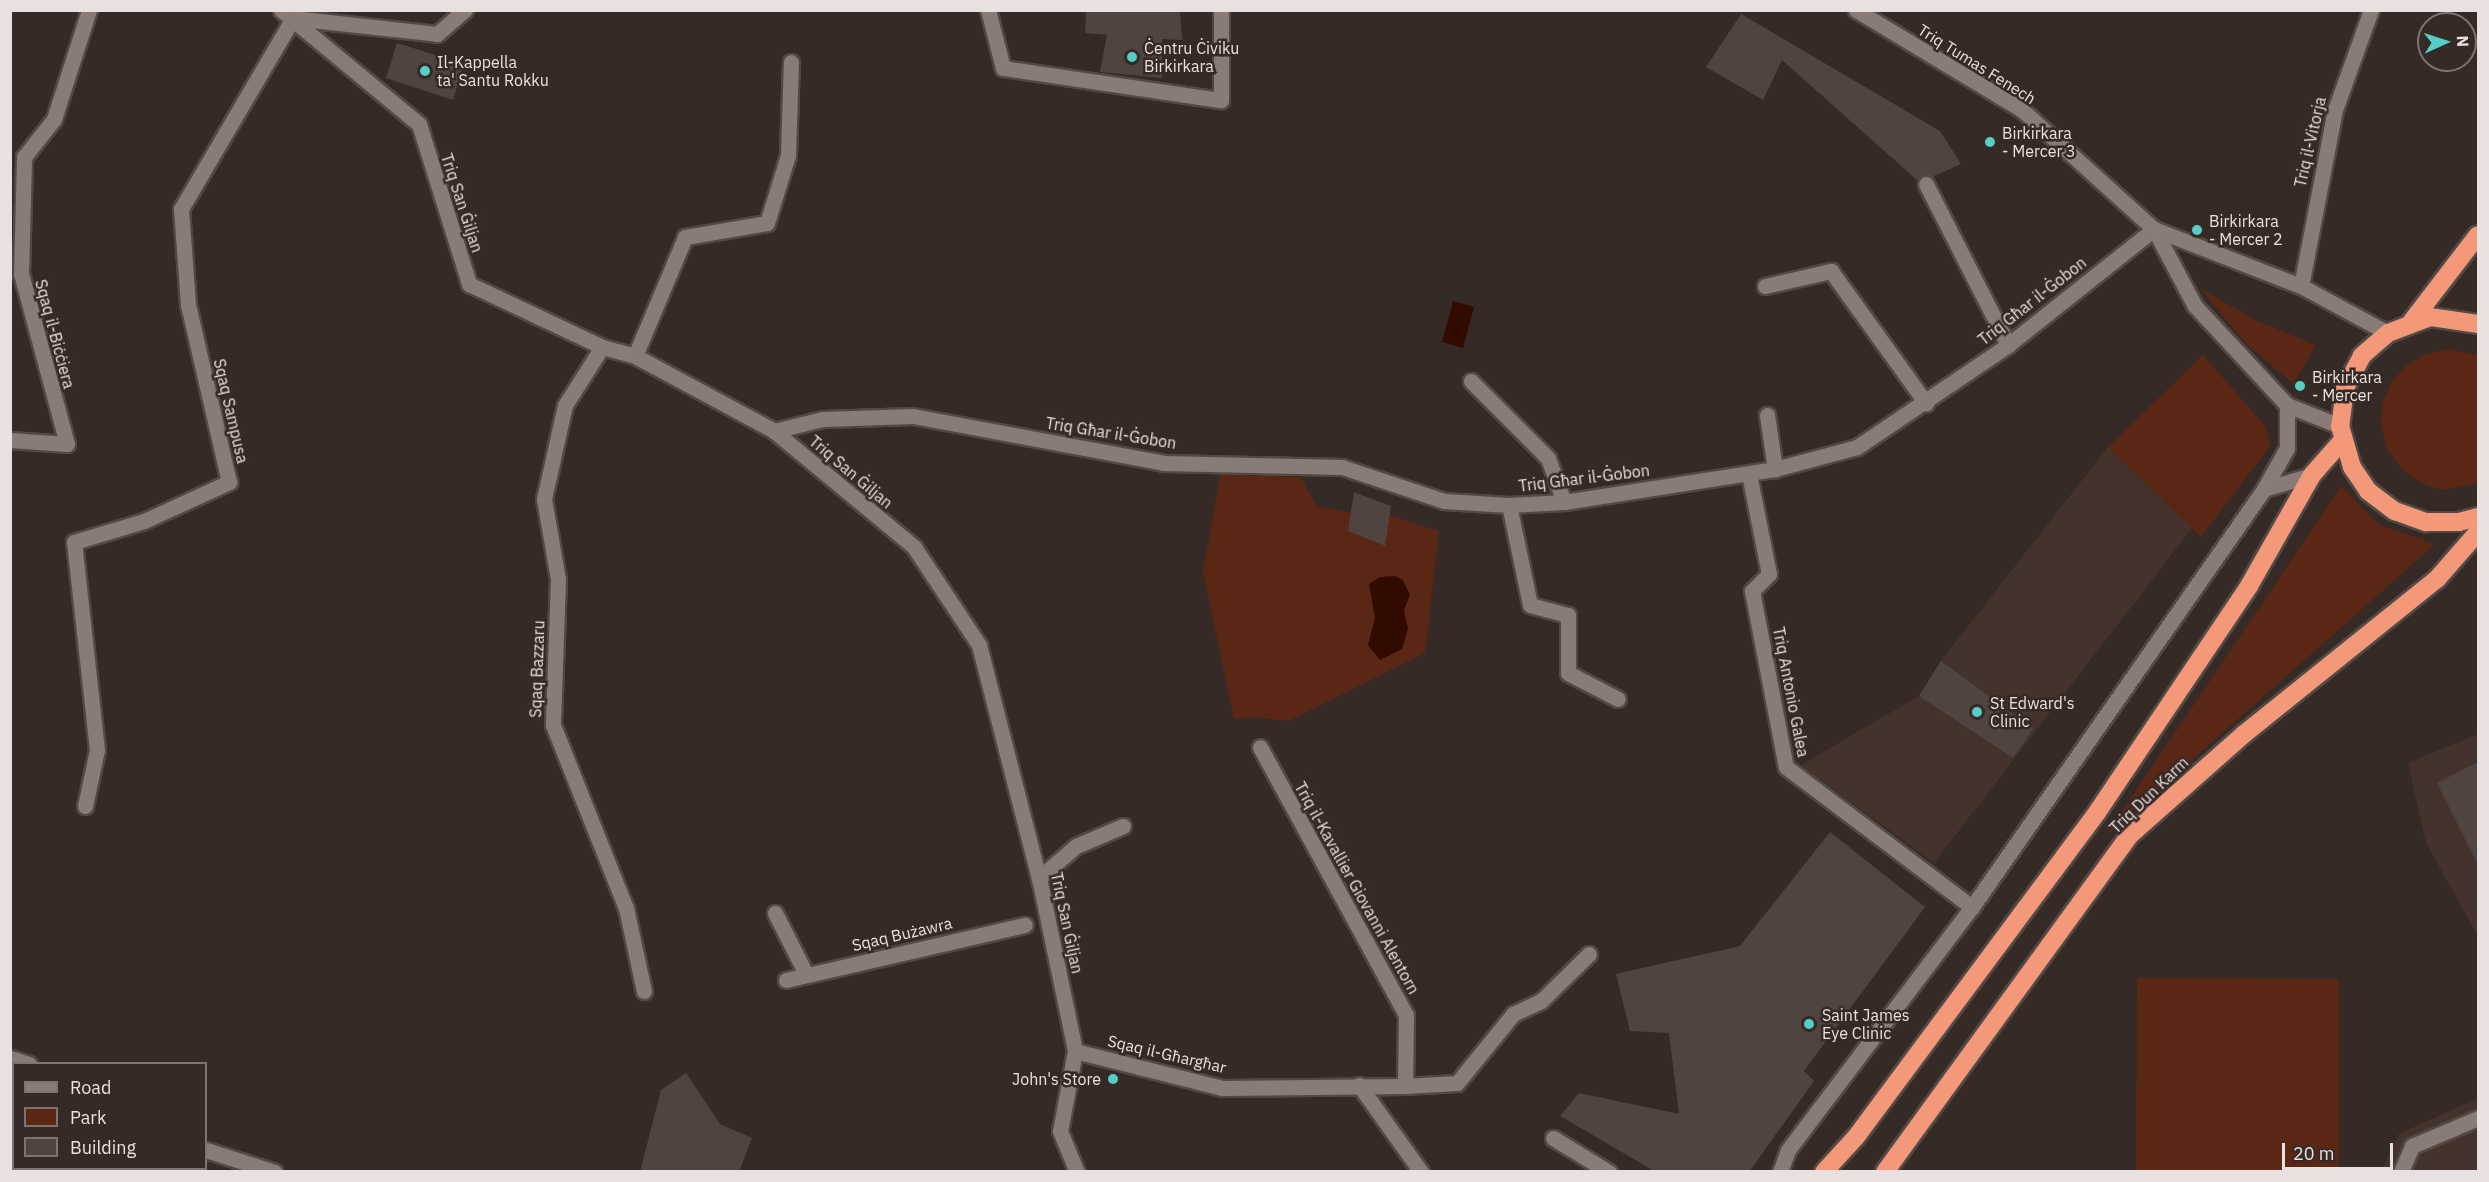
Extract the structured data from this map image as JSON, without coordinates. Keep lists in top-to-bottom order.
{
  "streets": {
    "highway": ["Triq Dun Karm"],
    "street": [
      "Triq Tumas Fenech",
      "Triq il-Vitorja",
      "Triq San Ġiljan",
      "Triq Għar il-Ġobon",
      "Sqaq il-Biċċiera",
      "Sqaq Sampusa",
      "Sqaq Bazzaru",
      "Triq Antonio Galea",
      "Triq il-Kavallier Giovanni Alentorn",
      "Sqaq Bużawra",
      "Sqaq il-Għargħar"
    ]
  },
  "crossings": [
    ["Triq Tumas Fenech", "Triq il-Vitorja"],
    ["Triq Tumas Fenech", "Triq Għar il-Ġobon"],
    ["Triq Tumas Fenech", "Triq Dun Karm"],
    ["Triq San Ġiljan", "Triq Għar il-Ġobon"],
    ["Triq San Ġiljan", "Sqaq Sampusa"],
    ["Triq San Ġiljan", "Sqaq Bazzaru"],
    ["Triq San Ġiljan", "Sqaq il-Għargħar"],
    ["Triq Għar il-Ġobon", "Triq Antonio Galea"],
    ["Triq il-Kavallier Giovanni Alentorn", "Sqaq il-Għargħar"]
  ],
  "places": [
    "Ċentru Ċiviku Birkirkara",
    "Il-Kappella ta' Santu Rokku",
    "Birkirkara - Mercer 3",
    "Birkirkara - Mercer 2",
    "Birkirkara - Mercer",
    "St Edward's Clinic",
    "Saint James Eye Clinic",
    "John's Store"
  ],
  "legend": ["Road", "Park", "Building"],
  "scale_bar": "20 m",
  "north": "right"
}
